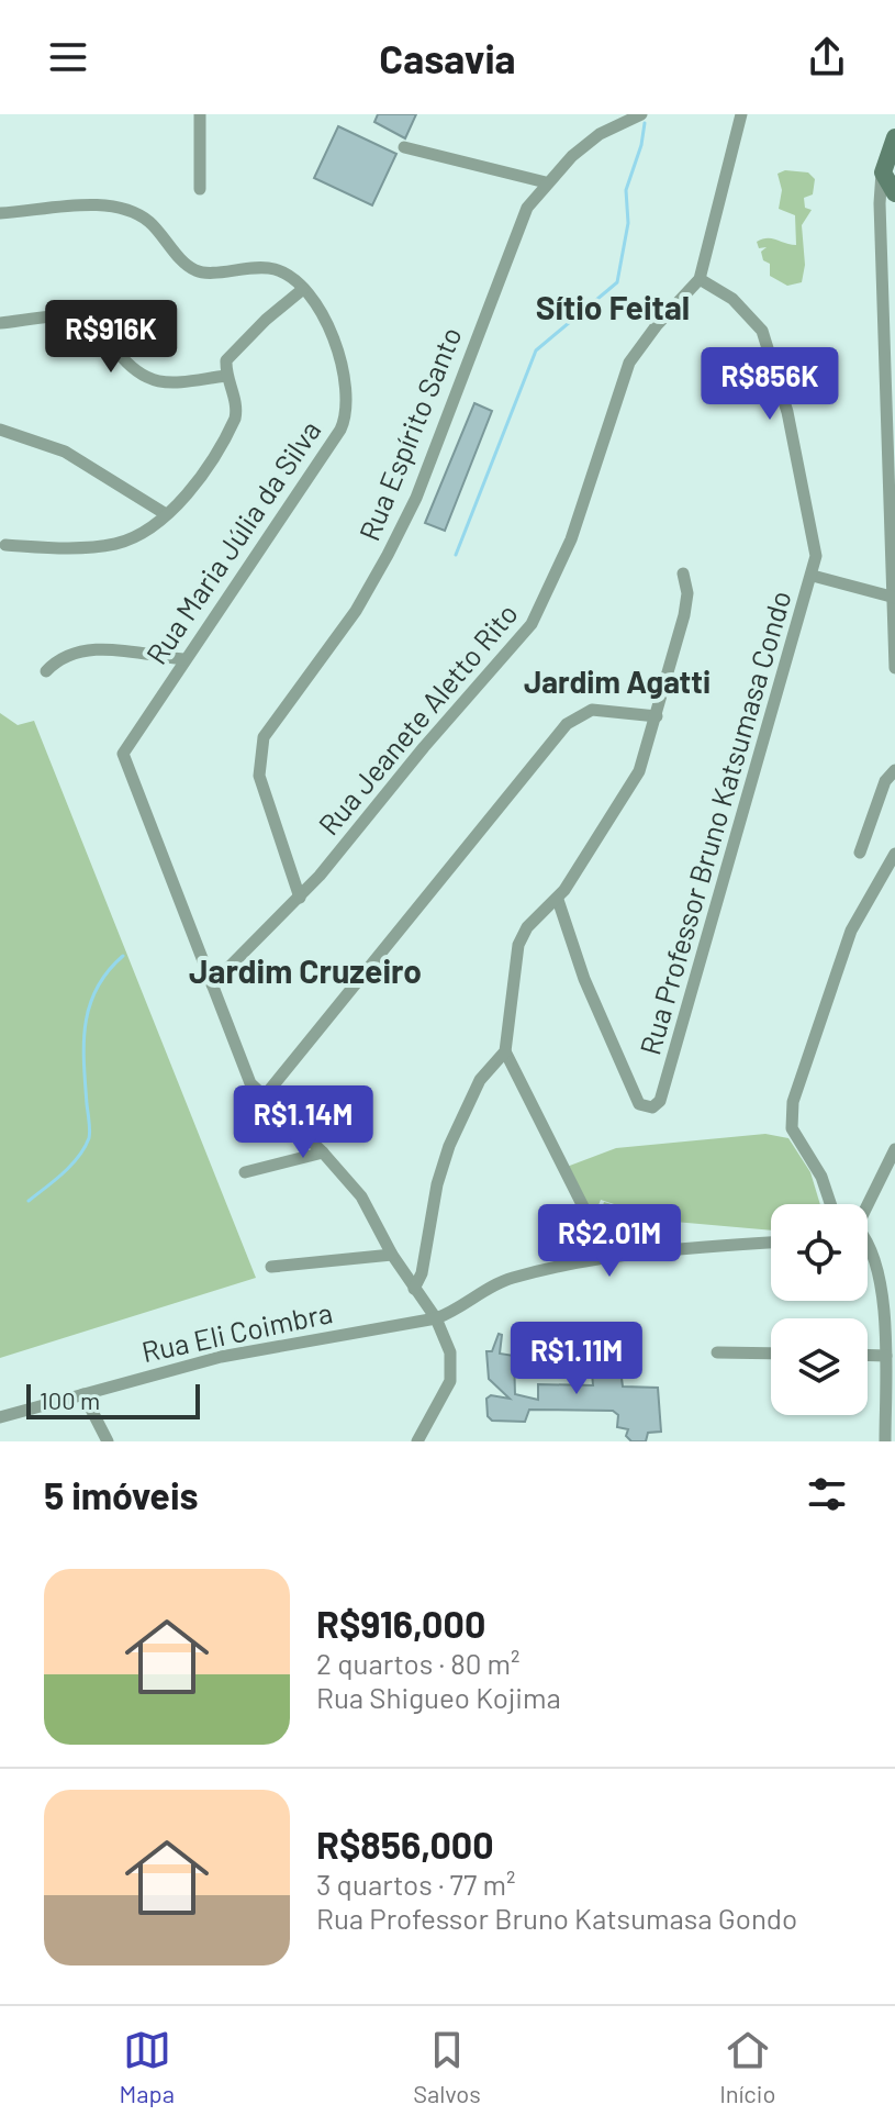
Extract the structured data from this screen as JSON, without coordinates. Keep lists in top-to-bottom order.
{
  "streets": {
    "street": [
      "Rua Espírito Santo",
      "Rua Maria Júlia da Silva",
      "Rua Jeanete Aletto Rito",
      "Rua Professor Bruno Katsumasa Condo",
      "Rua Eli Coimbra"
    ]
  },
  "crossings": [
    ["Rua Espírito Santo", "Rua Jeanete Aletto Rito"],
    ["Rua Maria Júlia da Silva", "Rua Jeanete Aletto Rito"],
    ["Rua Jeanete Aletto Rito", "Rua Professor Bruno Katsumasa Condo"]
  ],
  "districts": ["Sítio Feital", "Jardim Agatti", "Jardim Cruzeiro"],
  "scale_bar": "100 m",
  "page": {
    "header": "Casavia",
    "price": [
      "R$916K",
      "R$856K",
      "R$1.14M",
      "R$2.01M",
      "R$1.11M"
    ],
    "scale": "100 m",
    "heading": "5 imóveis",
    "list": [
      {
        "name": "R$916,000",
        "note": "2 quartos · 80 m² · Rua Shigueo Kojima"
      },
      {
        "name": "R$856,000",
        "note": "3 quartos · 77 m² · Rua Professor Bruno Katsumasa Gondo"
      }
    ],
    "tabs": ["Mapa", "Salvos", "Início"]
  }
}
